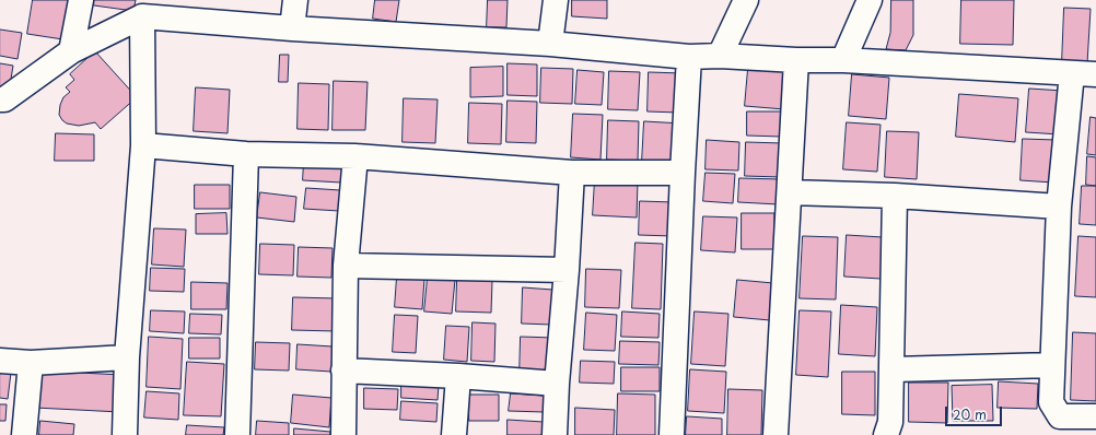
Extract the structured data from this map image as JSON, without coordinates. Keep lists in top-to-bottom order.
{
  "scale_bar": "20 m"
}
